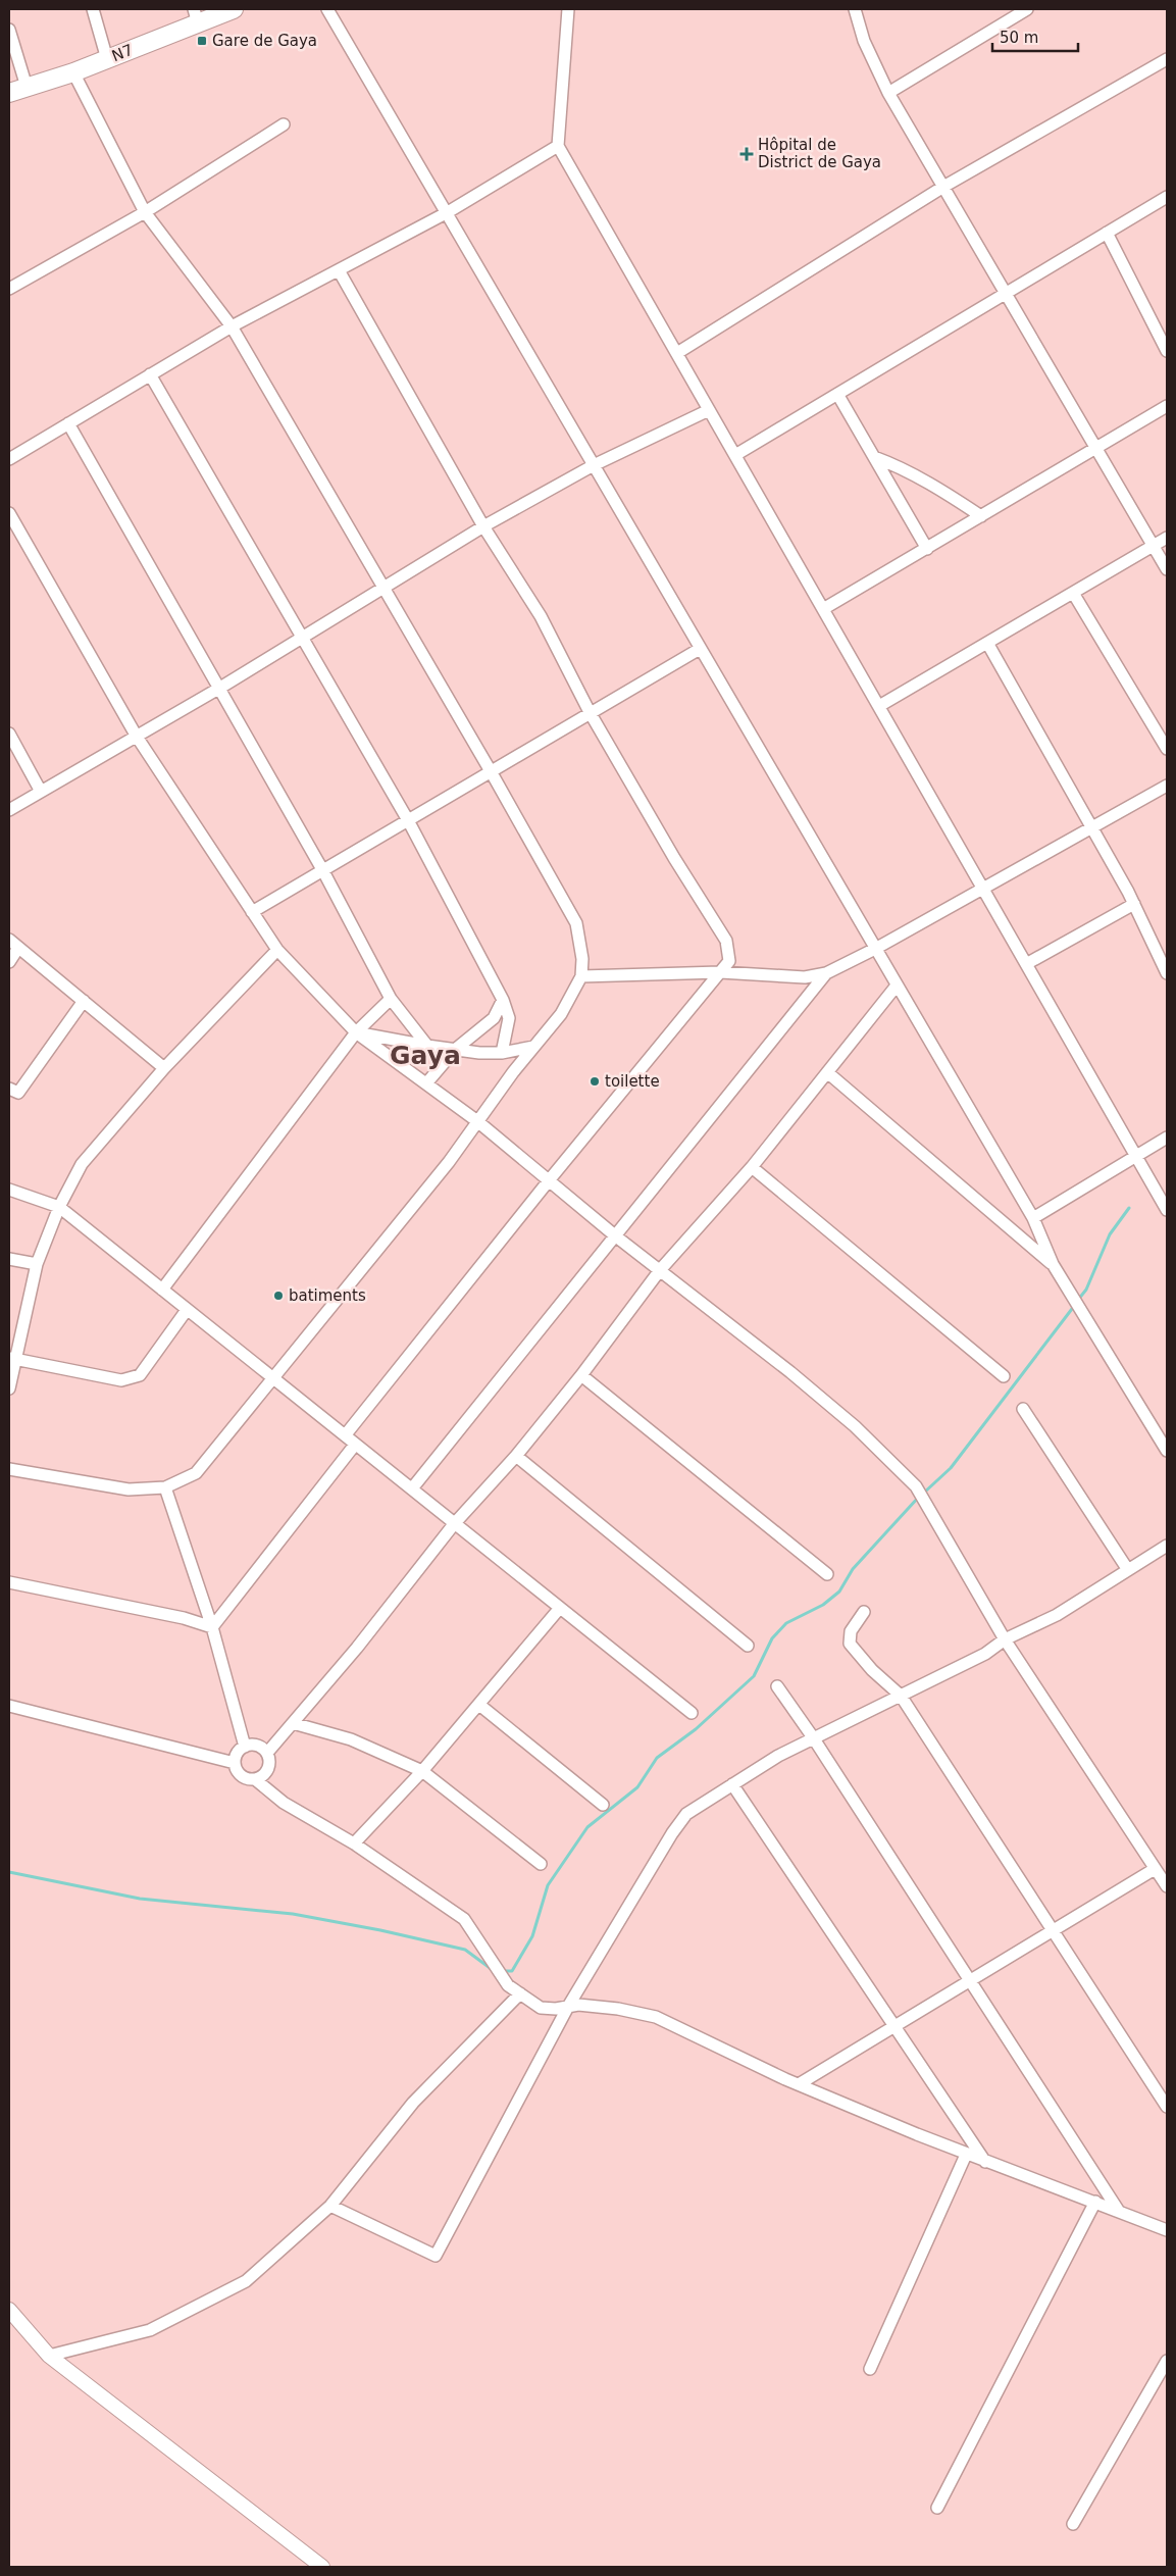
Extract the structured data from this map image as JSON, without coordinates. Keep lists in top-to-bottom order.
{
  "streets": {
    "main road": ["N7"]
  },
  "districts": ["Gaya"],
  "places": {
    "transit": ["Gare de Gaya"],
    "health": ["Hôpital de District de Gaya"],
    "other": ["toilette", "batiments"]
  },
  "scale_bar": "50 m"
}
